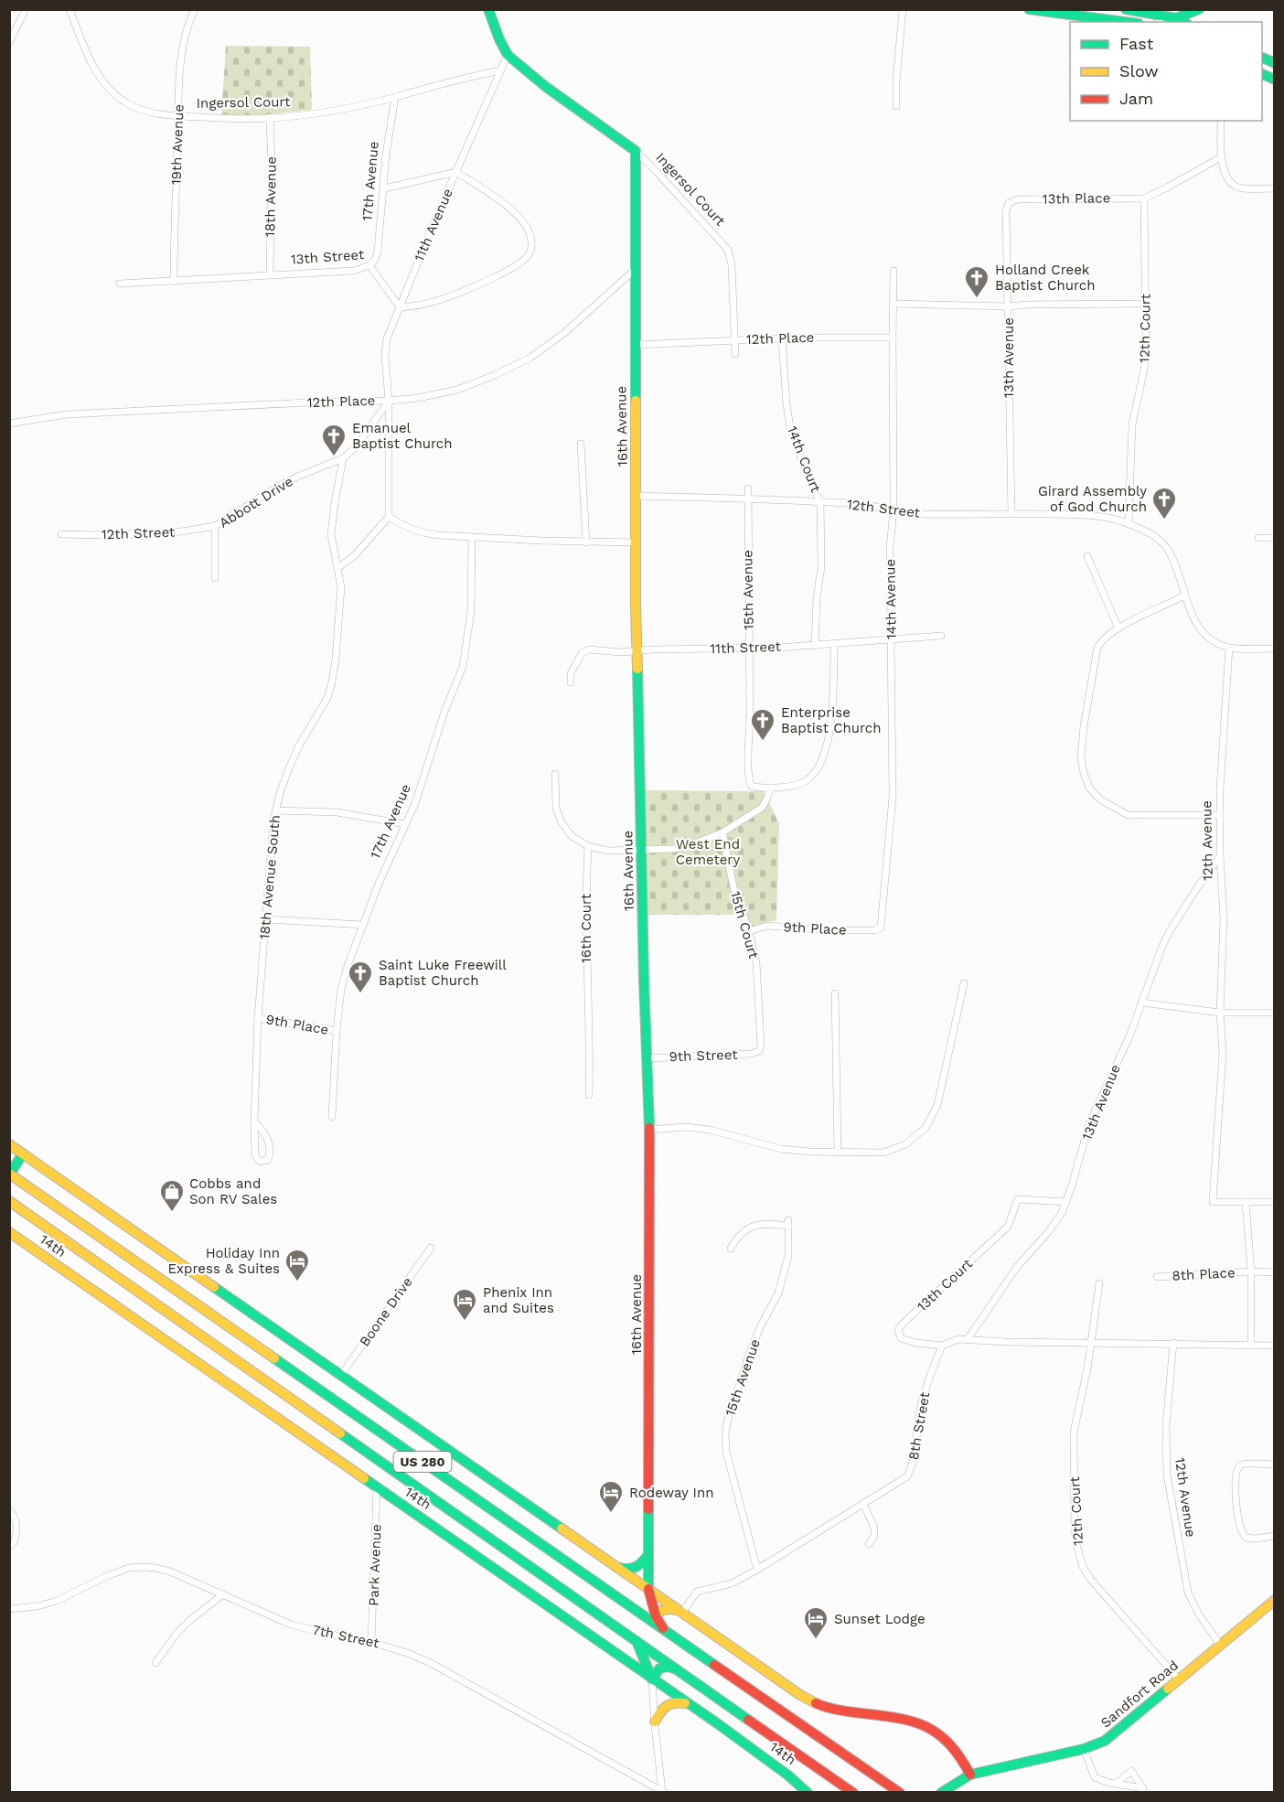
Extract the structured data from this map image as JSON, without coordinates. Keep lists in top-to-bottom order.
{
  "streets": {
    "main road": [
      "Ingersol Court",
      "16th Avenue",
      "14th",
      "US 280",
      "Sandfort Road"
    ],
    "street": [
      "19th Avenue",
      "17th Avenue",
      "18th Avenue",
      "13th Place",
      "11th Avenue",
      "13th Street",
      "12th Court",
      "12th Place",
      "13th Avenue",
      "14th Court",
      "Abbott Drive",
      "12th Street",
      "15th Avenue",
      "14th Avenue",
      "11th Street",
      "12th Avenue",
      "18th Avenue South",
      "15th Court",
      "16th Court",
      "9th Place",
      "9th Street",
      "8th Place",
      "13th Court",
      "Boone Drive",
      "8th Street",
      "Park Avenue",
      "7th Street"
    ]
  },
  "crossings": [
    ["Ingersol Court", "19th Avenue"],
    ["Ingersol Court", "17th Avenue"],
    ["Ingersol Court", "18th Avenue"],
    ["Ingersol Court", "11th Avenue"],
    ["Ingersol Court", "12th Place"],
    ["Ingersol Court", "16th Avenue"],
    ["19th Avenue", "13th Street"],
    ["17th Avenue", "13th Street"],
    ["17th Avenue", "9th Place"],
    ["18th Avenue", "13th Street"],
    ["13th Place", "12th Court"],
    ["13th Place", "13th Avenue"],
    ["11th Avenue", "13th Street"],
    ["11th Avenue", "12th Place"],
    ["12th Court", "12th Street"],
    ["12th Court", "Sandfort Road"],
    ["12th Place", "16th Avenue"],
    ["12th Place", "14th Court"],
    ["12th Place", "14th Avenue"],
    ["13th Avenue", "12th Street"],
    ["13th Avenue", "12th Avenue"],
    ["13th Avenue", "13th Court"],
    ["16th Avenue", "12th Street"],
    ["16th Avenue", "11th Street"],
    ["16th Avenue", "9th Street"],
    ["16th Avenue", "US 280"],
    ["14th Court", "12th Street"],
    ["14th Court", "11th Street"],
    ["Abbott Drive", "12th Street"],
    ["Abbott Drive", "18th Avenue South"],
    ["12th Street", "15th Avenue"],
    ["12th Street", "14th Avenue"],
    ["15th Avenue", "11th Street"],
    ["15th Avenue", "8th Street"],
    ["14th Avenue", "11th Street"],
    ["14th Avenue", "9th Place"],
    ["12th Avenue", "Sandfort Road"],
    ["18th Avenue South", "9th Place"],
    ["15th Court", "9th Place"],
    ["15th Court", "9th Street"],
    ["14th", "Park Avenue"],
    ["13th Court", "8th Street"],
    ["Park Avenue", "7th Street"]
  ],
  "parks": ["West End Cemetery"],
  "places": {
    "church": [
      "Holland Creek Baptist Church",
      "Emanuel Baptist Church",
      "Girard Assembly of God Church",
      "Enterprise Baptist Church",
      "Saint Luke Freewill Baptist Church"
    ],
    "shop": ["Cobbs and Son RV Sales"],
    "hotel": [
      "Holiday Inn Express & Suites",
      "Phenix Inn and Suites",
      "Rodeway Inn",
      "Sunset Lodge"
    ]
  },
  "legend": ["Fast", "Slow", "Jam"]
}
